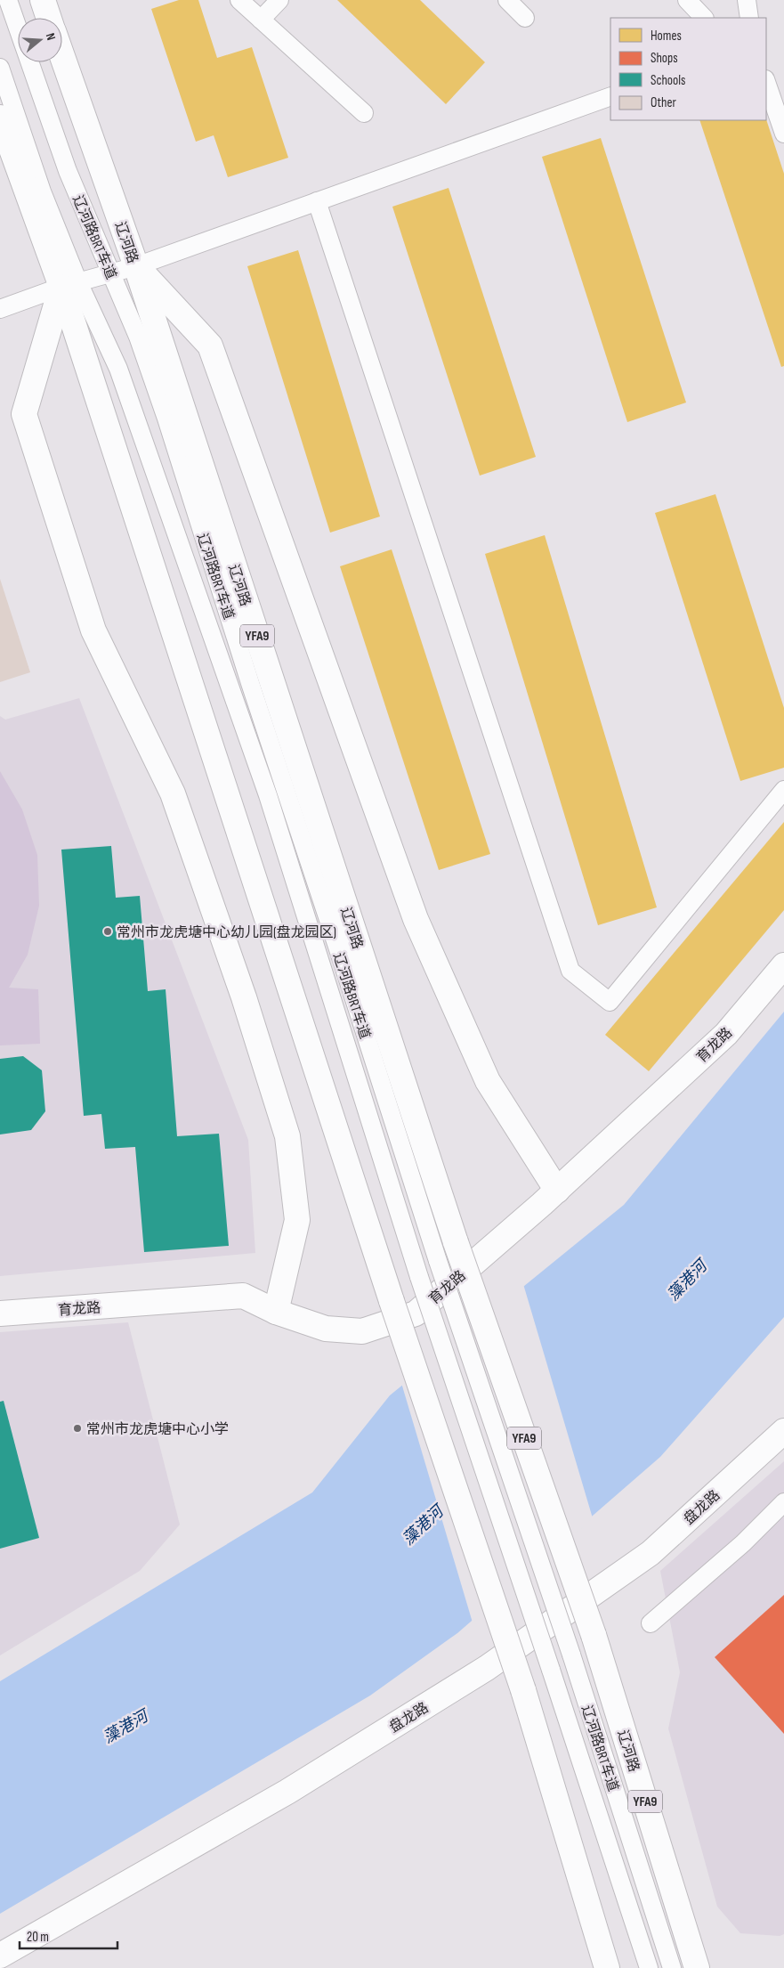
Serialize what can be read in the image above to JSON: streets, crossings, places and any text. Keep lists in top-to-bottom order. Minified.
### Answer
{"streets":{"main road":["辽河路","YFA9","育龙路","盘龙路"],"lane":["辽河路BRT车道"]},"water":["藻港河"],"places":["常州市龙虎塘中心幼儿园(盘龙园区)","常州市龙虎塘中心小学"],"legend":["Homes","Shops","Schools","Other"],"scale_bar":"20 m","north":"right"}
